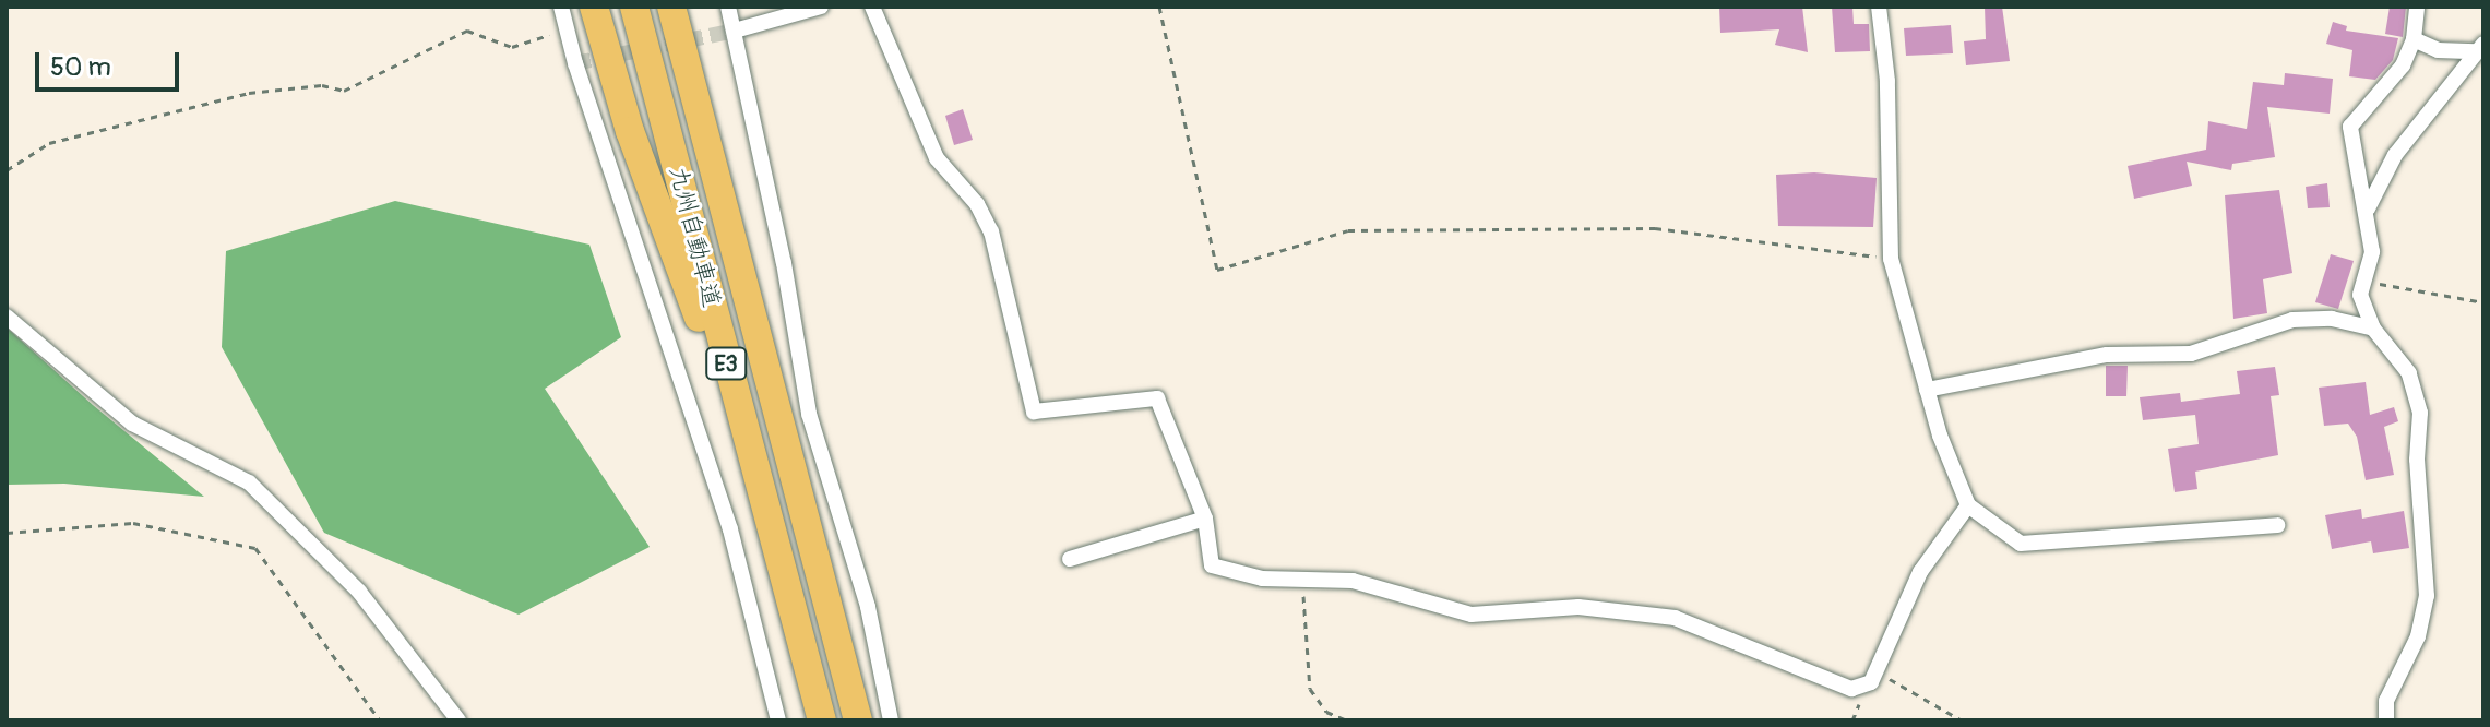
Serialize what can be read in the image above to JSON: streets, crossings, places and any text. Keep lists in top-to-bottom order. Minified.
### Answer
{"streets":{"highway":["九州自動車道","E3"]},"scale_bar":"50 m"}
